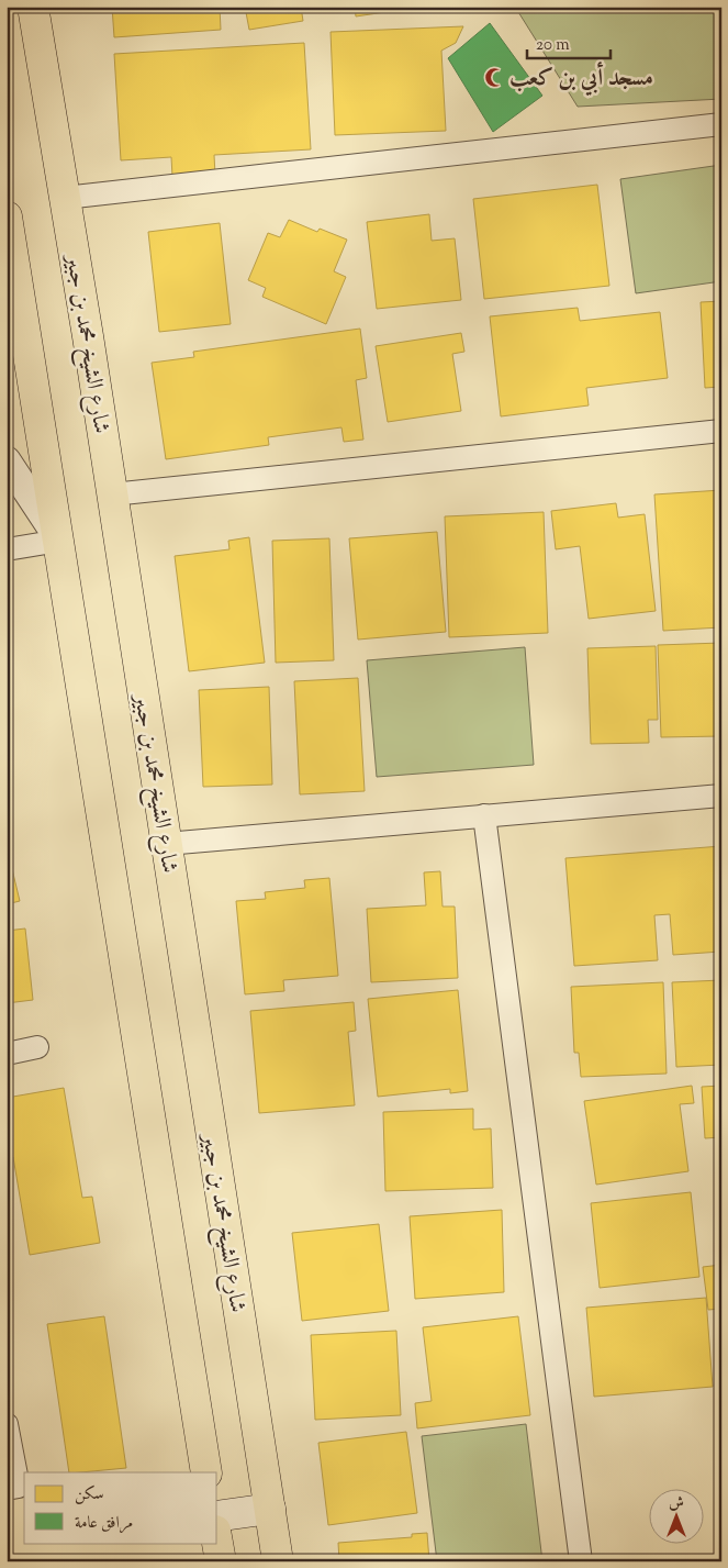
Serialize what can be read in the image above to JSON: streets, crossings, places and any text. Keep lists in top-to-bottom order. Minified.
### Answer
{"streets":{"main road":["شارع الشيخ محمد بن جبير"]},"places":{"mosque":["مسجد أبي بن كعب"]},"legend":["سكن","مرافق عامة"],"scale_bar":"20 m","north":"top"}
